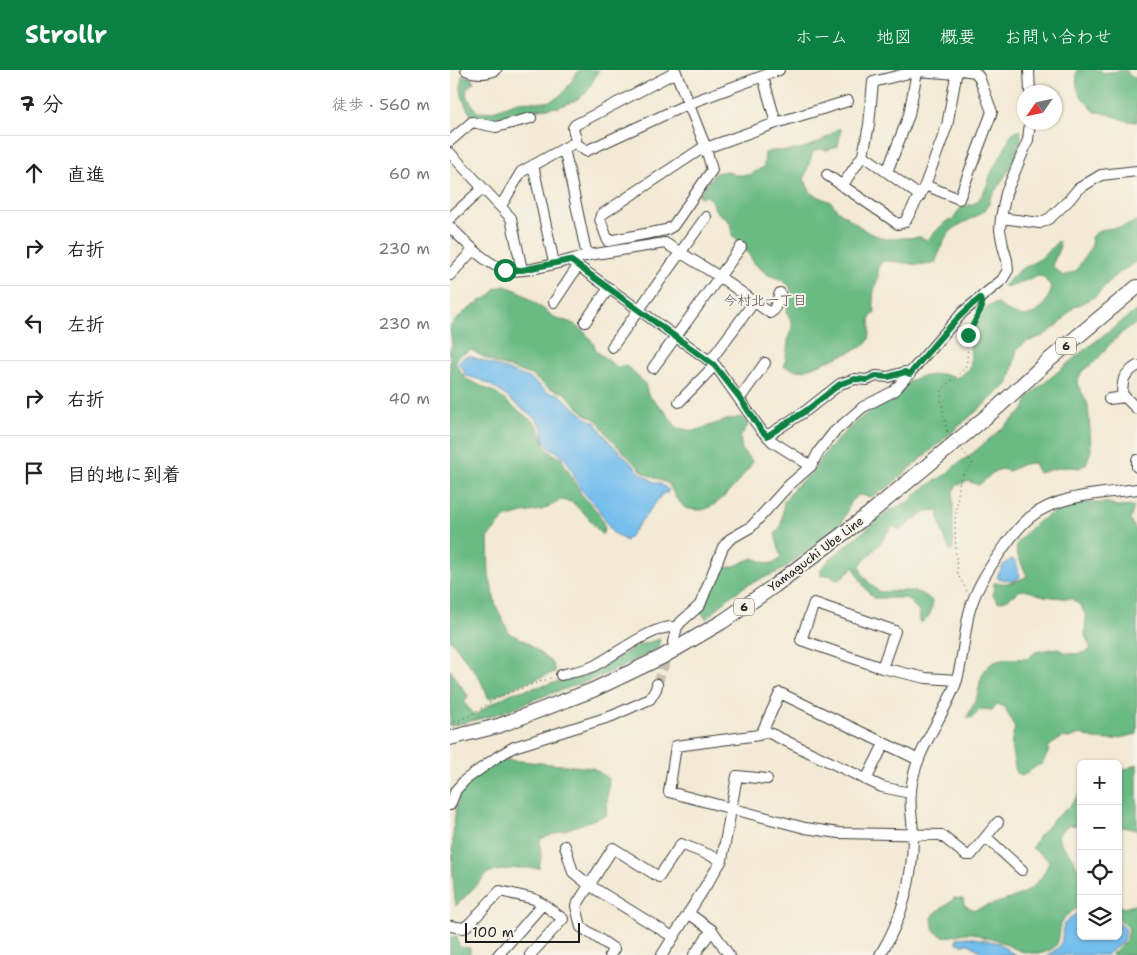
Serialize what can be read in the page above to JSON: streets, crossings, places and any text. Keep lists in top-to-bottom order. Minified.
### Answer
{"streets":{"main road":["6","Yamaguchi Ube Line"]},"districts":["今村北一丁目"],"scale_bar":"100 m","north":"bottom left","page":{"header":"Strollr","nav":["ホーム","地図","概要","お問い合わせ"],"heading":["7 分","徒歩 · 560 m"],"list":[["直進","60 m"],["右折","230 m"],["左折","230 m"],["右折","40 m"],"目的地に到着"],"map_buttons":["+","−"],"scale":"100 m"}}
